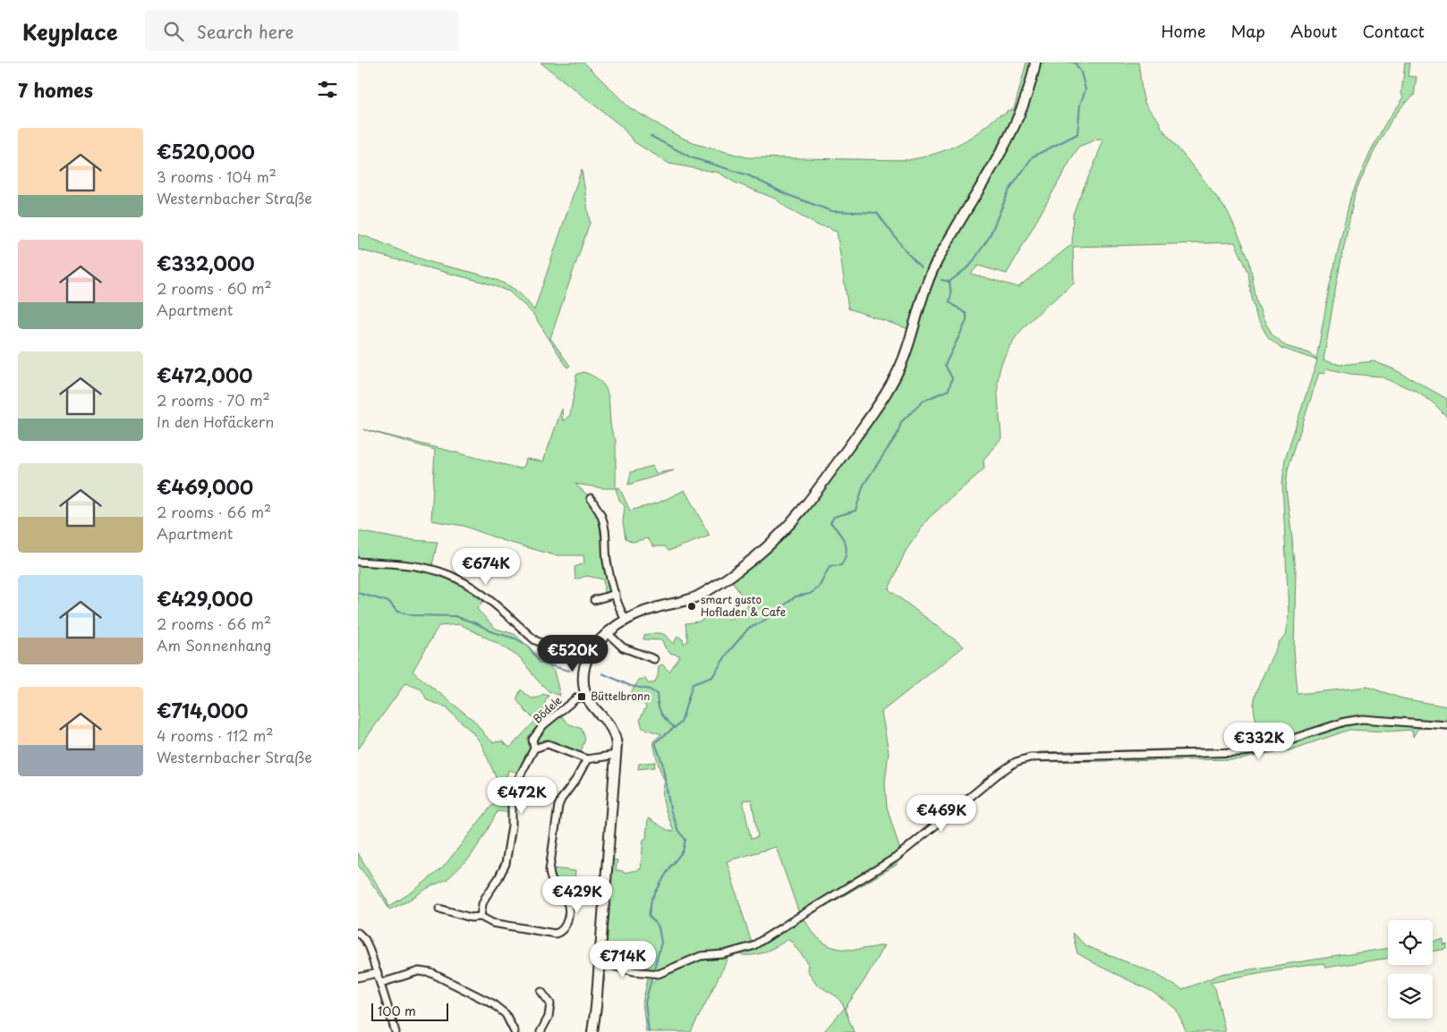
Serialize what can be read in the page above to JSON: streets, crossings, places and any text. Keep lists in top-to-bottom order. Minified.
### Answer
{"streets":{"street":["Bödele"]},"places":{"other":["smart gusto Hofladen & Cafe"],"transit":["Büttelbronn"]},"scale_bar":"100 m","page":{"header":"Keyplace","search":"Search here","nav":["Home","Map","About","Contact"],"heading":"7 homes","list":[{"name":"€520,000","note":"3 rooms · 104 m² · Westernbacher Straße"},{"name":"€332,000","note":"2 rooms · 60 m² · Apartment"},{"name":"€472,000","note":"2 rooms · 70 m² · In den Hofäckern"},{"name":"€469,000","note":"2 rooms · 66 m² · Apartment"},{"name":"€429,000","note":"2 rooms · 66 m² · Am Sonnenhang"},{"name":"€714,000","note":"4 rooms · 112 m² · Westernbacher Straße"}],"price":["€674K","€520K","€332K","€472K","€469K","€429K","€714K"],"scale":"100 m"}}
